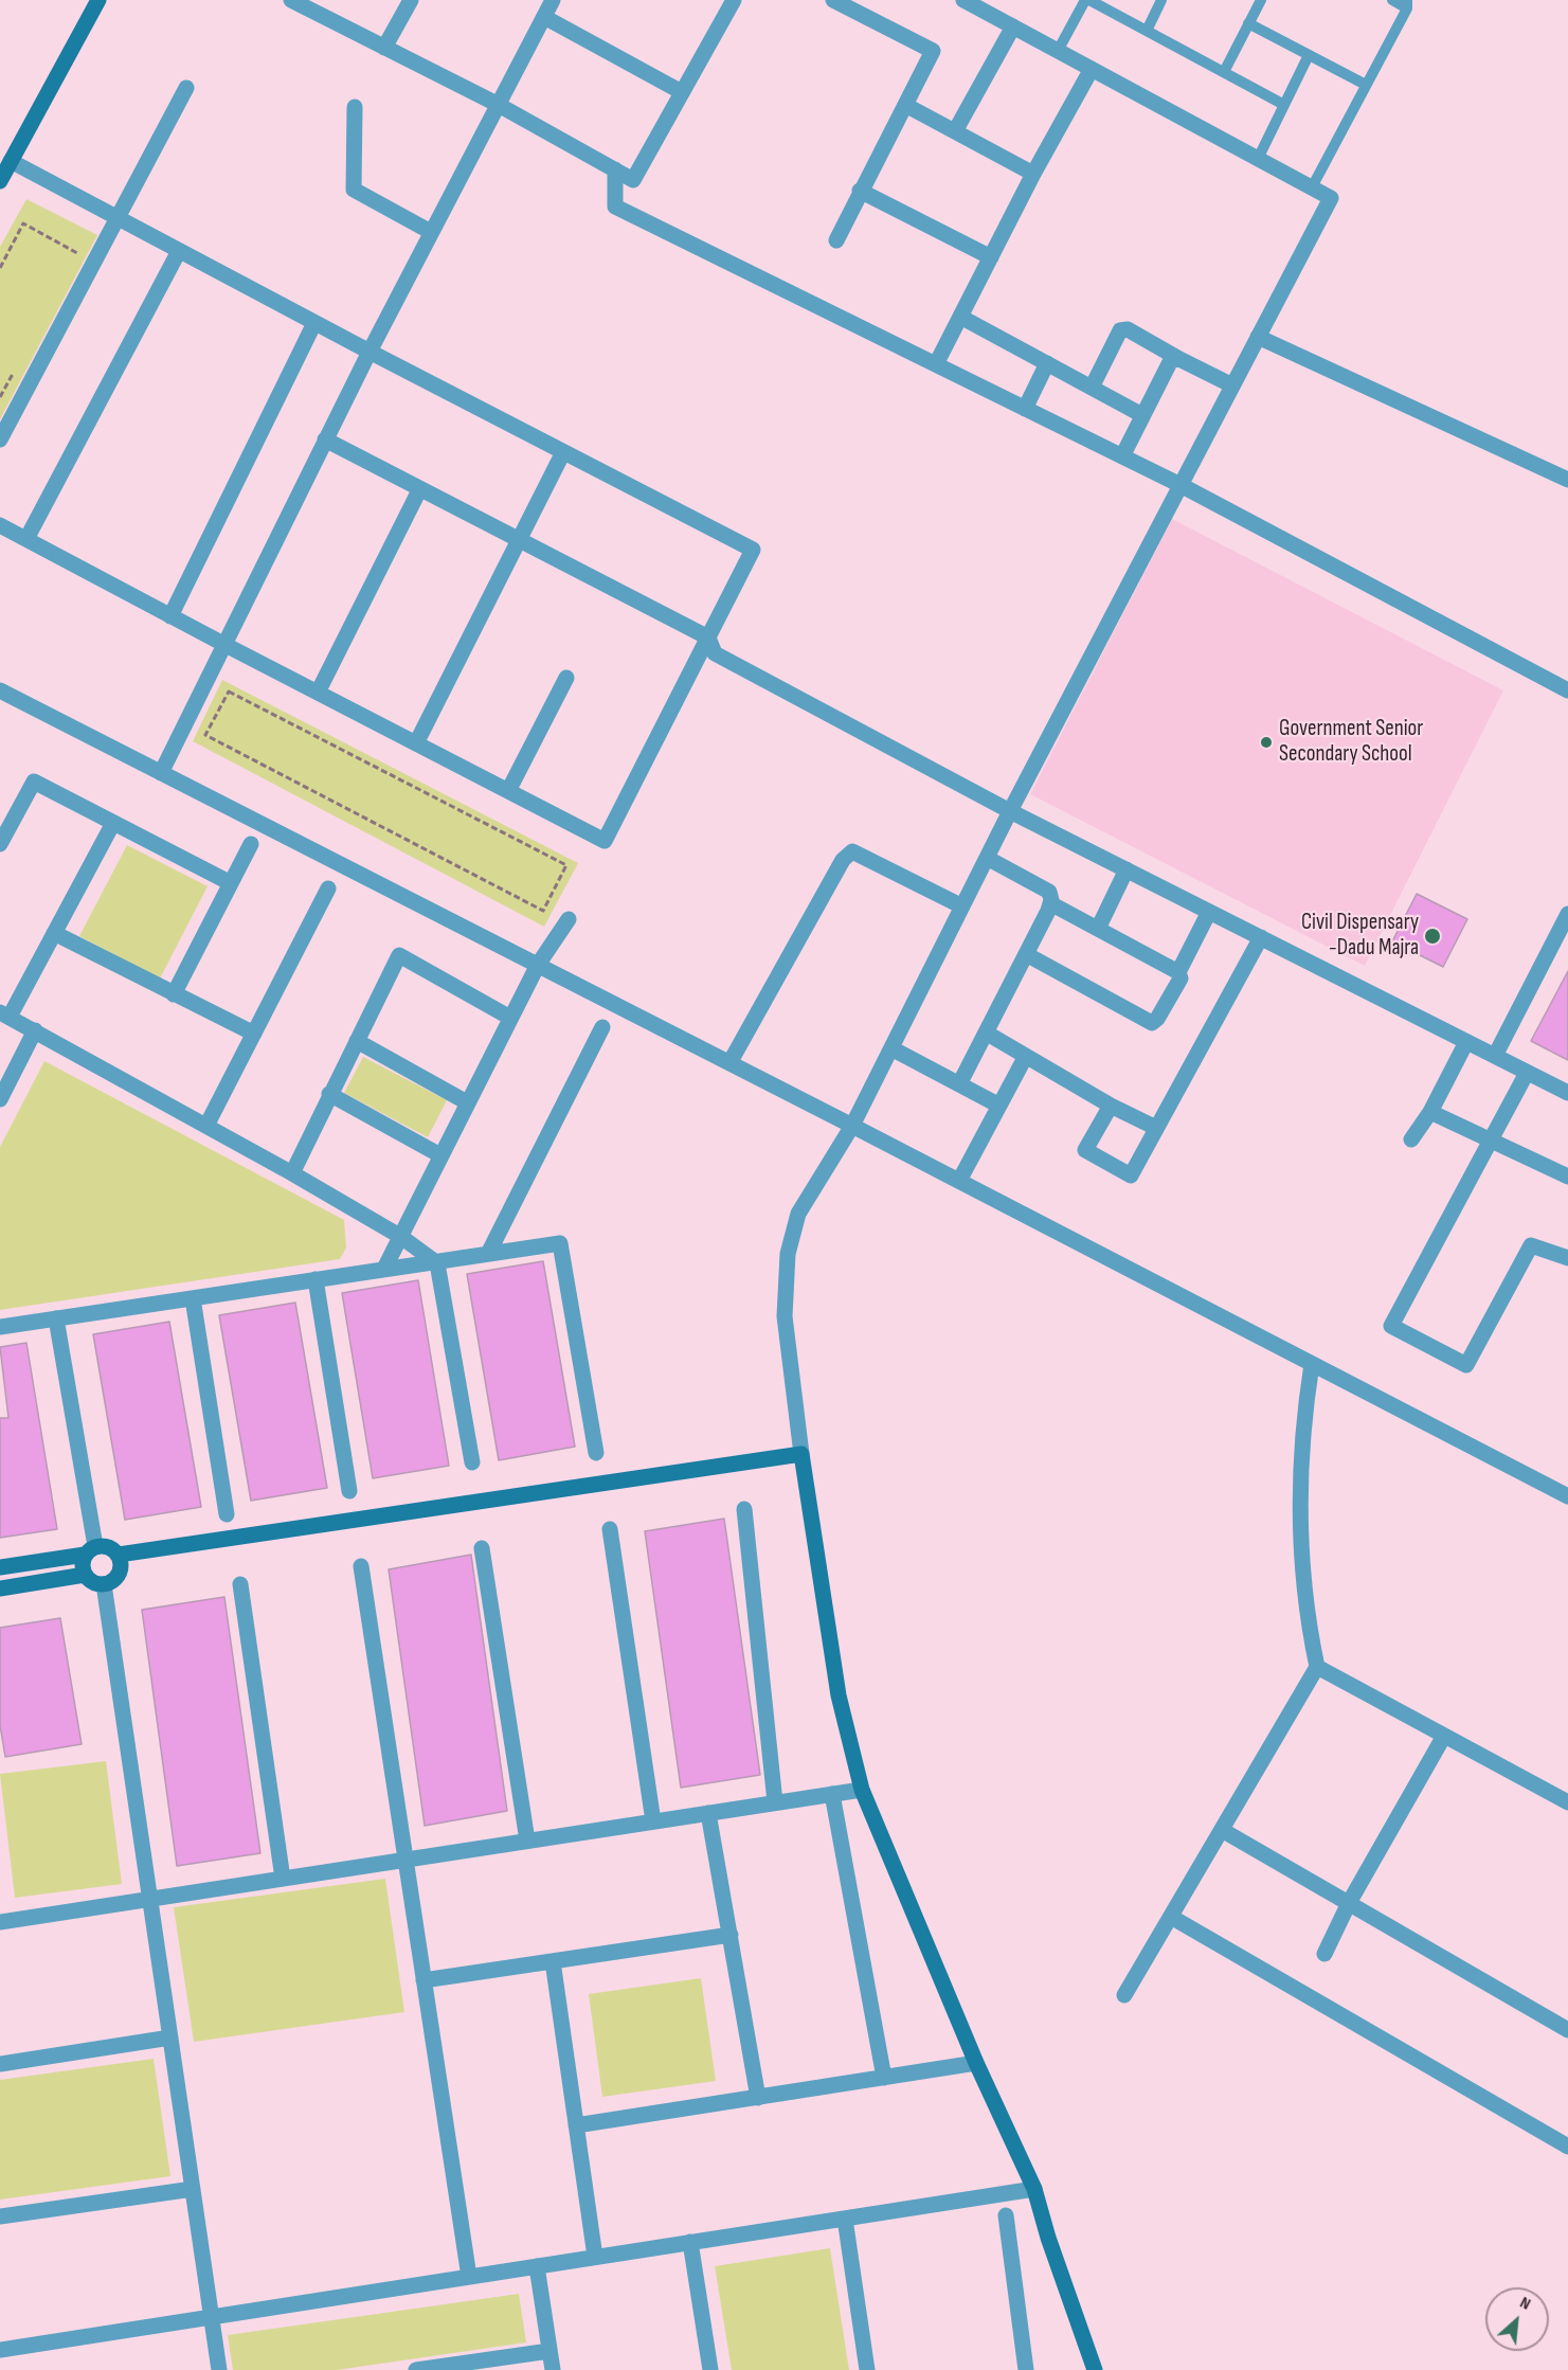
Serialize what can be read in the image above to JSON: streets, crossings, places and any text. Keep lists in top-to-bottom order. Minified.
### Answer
{"places":["Government Senior Secondary School","Civil Dispensary -Dadu Majra"],"north":"top right"}
